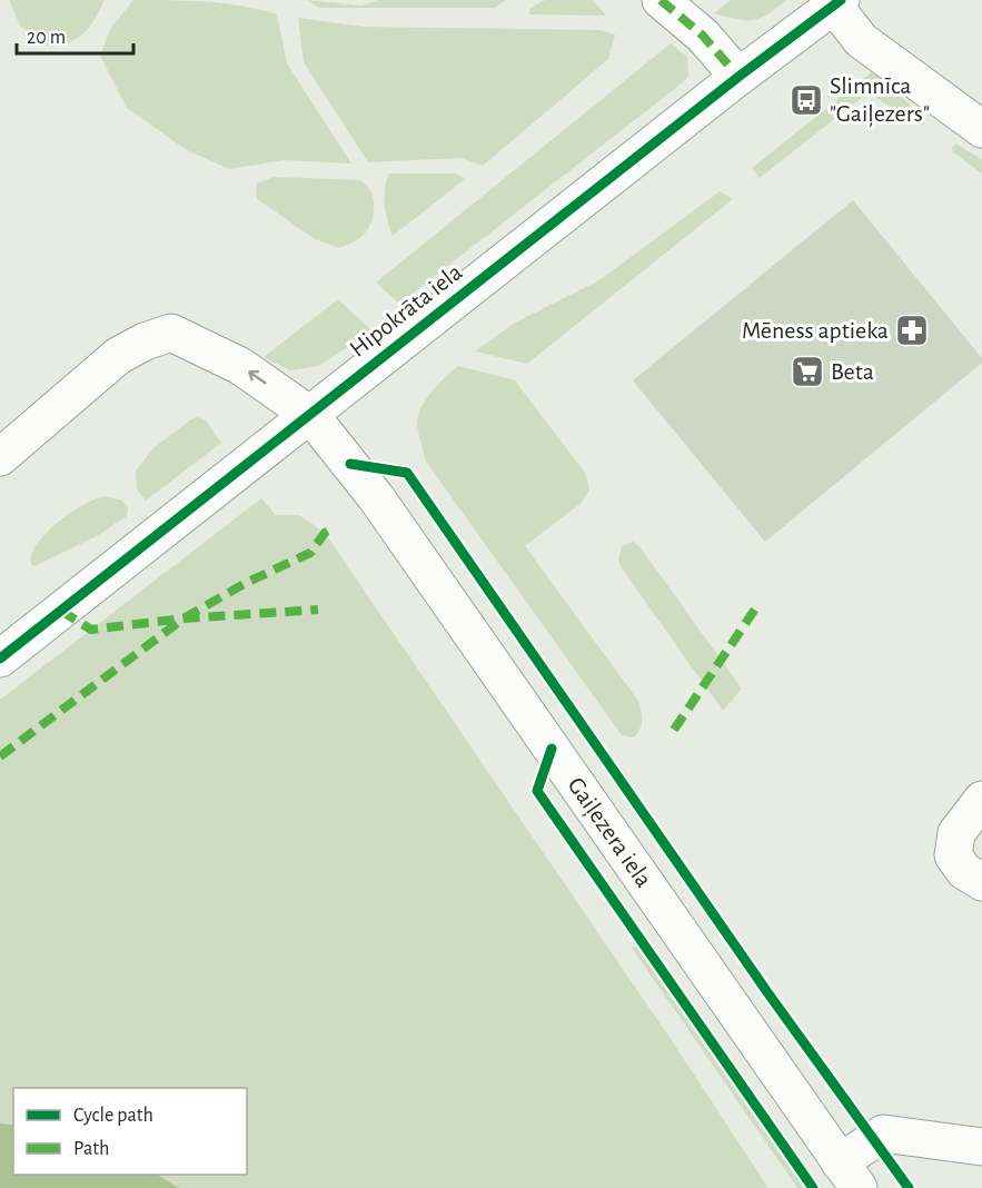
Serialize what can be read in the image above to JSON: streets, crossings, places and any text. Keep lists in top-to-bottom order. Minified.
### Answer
{"streets":{"street":["Hipokrāta iela","Gaiļezera iela"]},"crossings":[["Hipokrāta iela","Gaiļezera iela"]],"places":{"bus stop":["Slimnīca \"Gaiļezers\""],"pharmacy":["Mēness aptieka"],"supermarket":["Beta"]},"legend":["Cycle path","Path"],"scale_bar":"20 m"}
